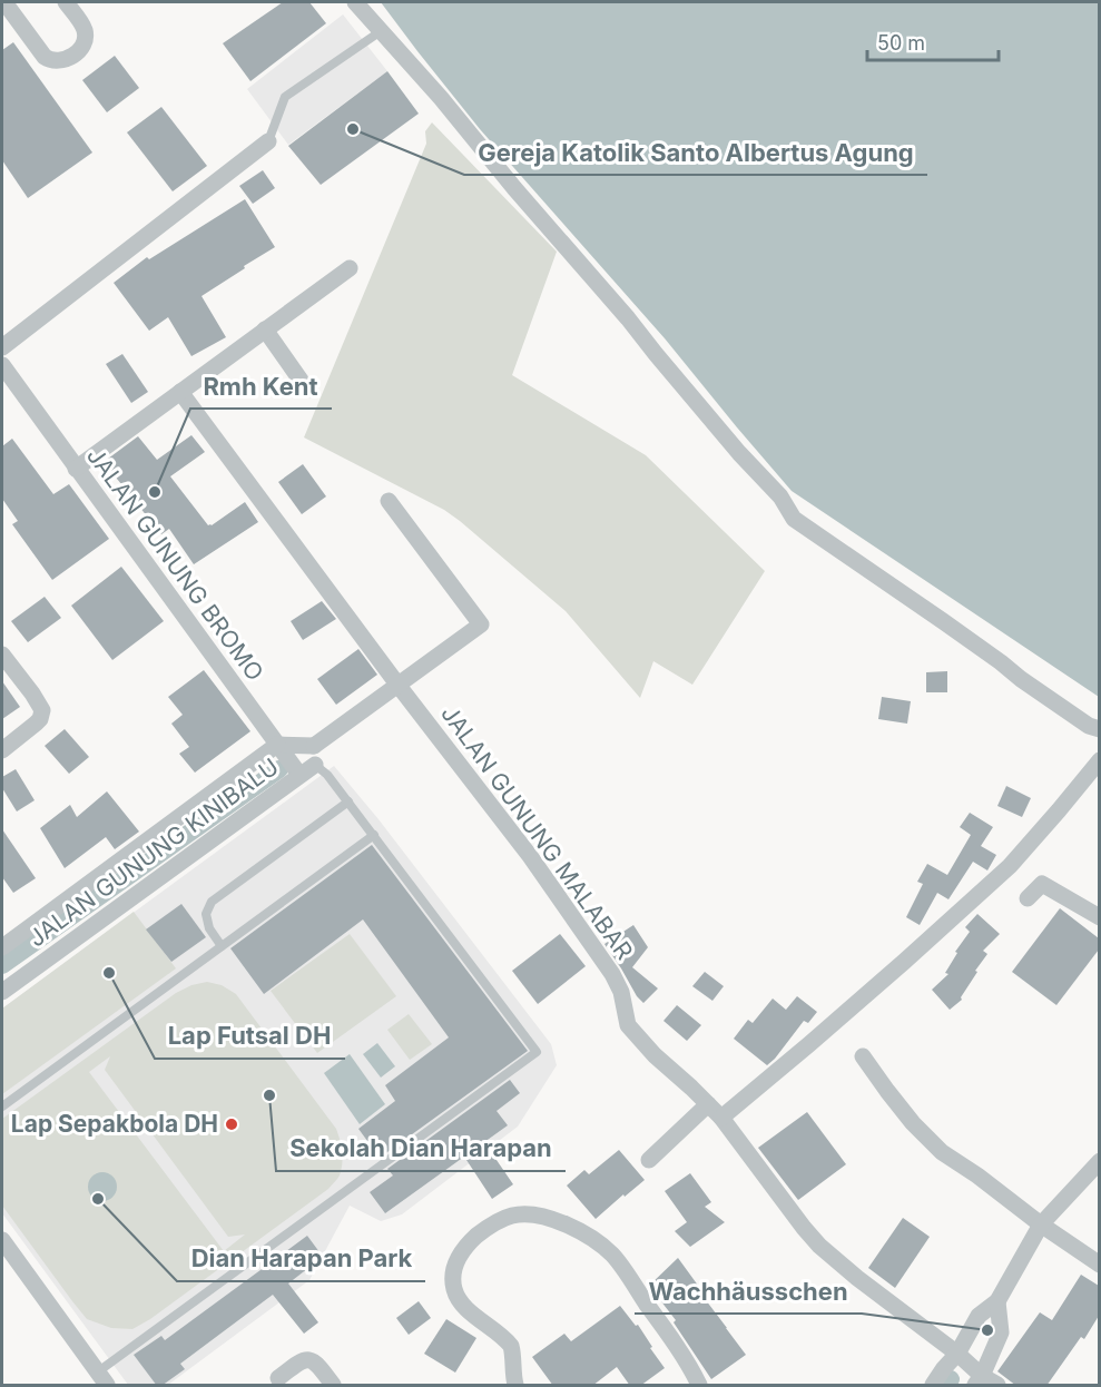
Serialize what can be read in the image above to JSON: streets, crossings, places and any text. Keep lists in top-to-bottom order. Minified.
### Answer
{"streets":{"street":["JALAN GUNUNG BROMO","JALAN GUNUNG MALABAR","JALAN GUNUNG KINIBALU"]},"crossings":[["JALAN GUNUNG BROMO","JALAN GUNUNG KINIBALU"]],"places":["Gereja Katolik Santo Albertus Agung","Rmh Kent","Lap Futsal DH","Sekolah Dian Harapan","Lap Sepakbola DH","Dian Harapan Park","Wachhäusschen"],"scale_bar":"50 m"}
